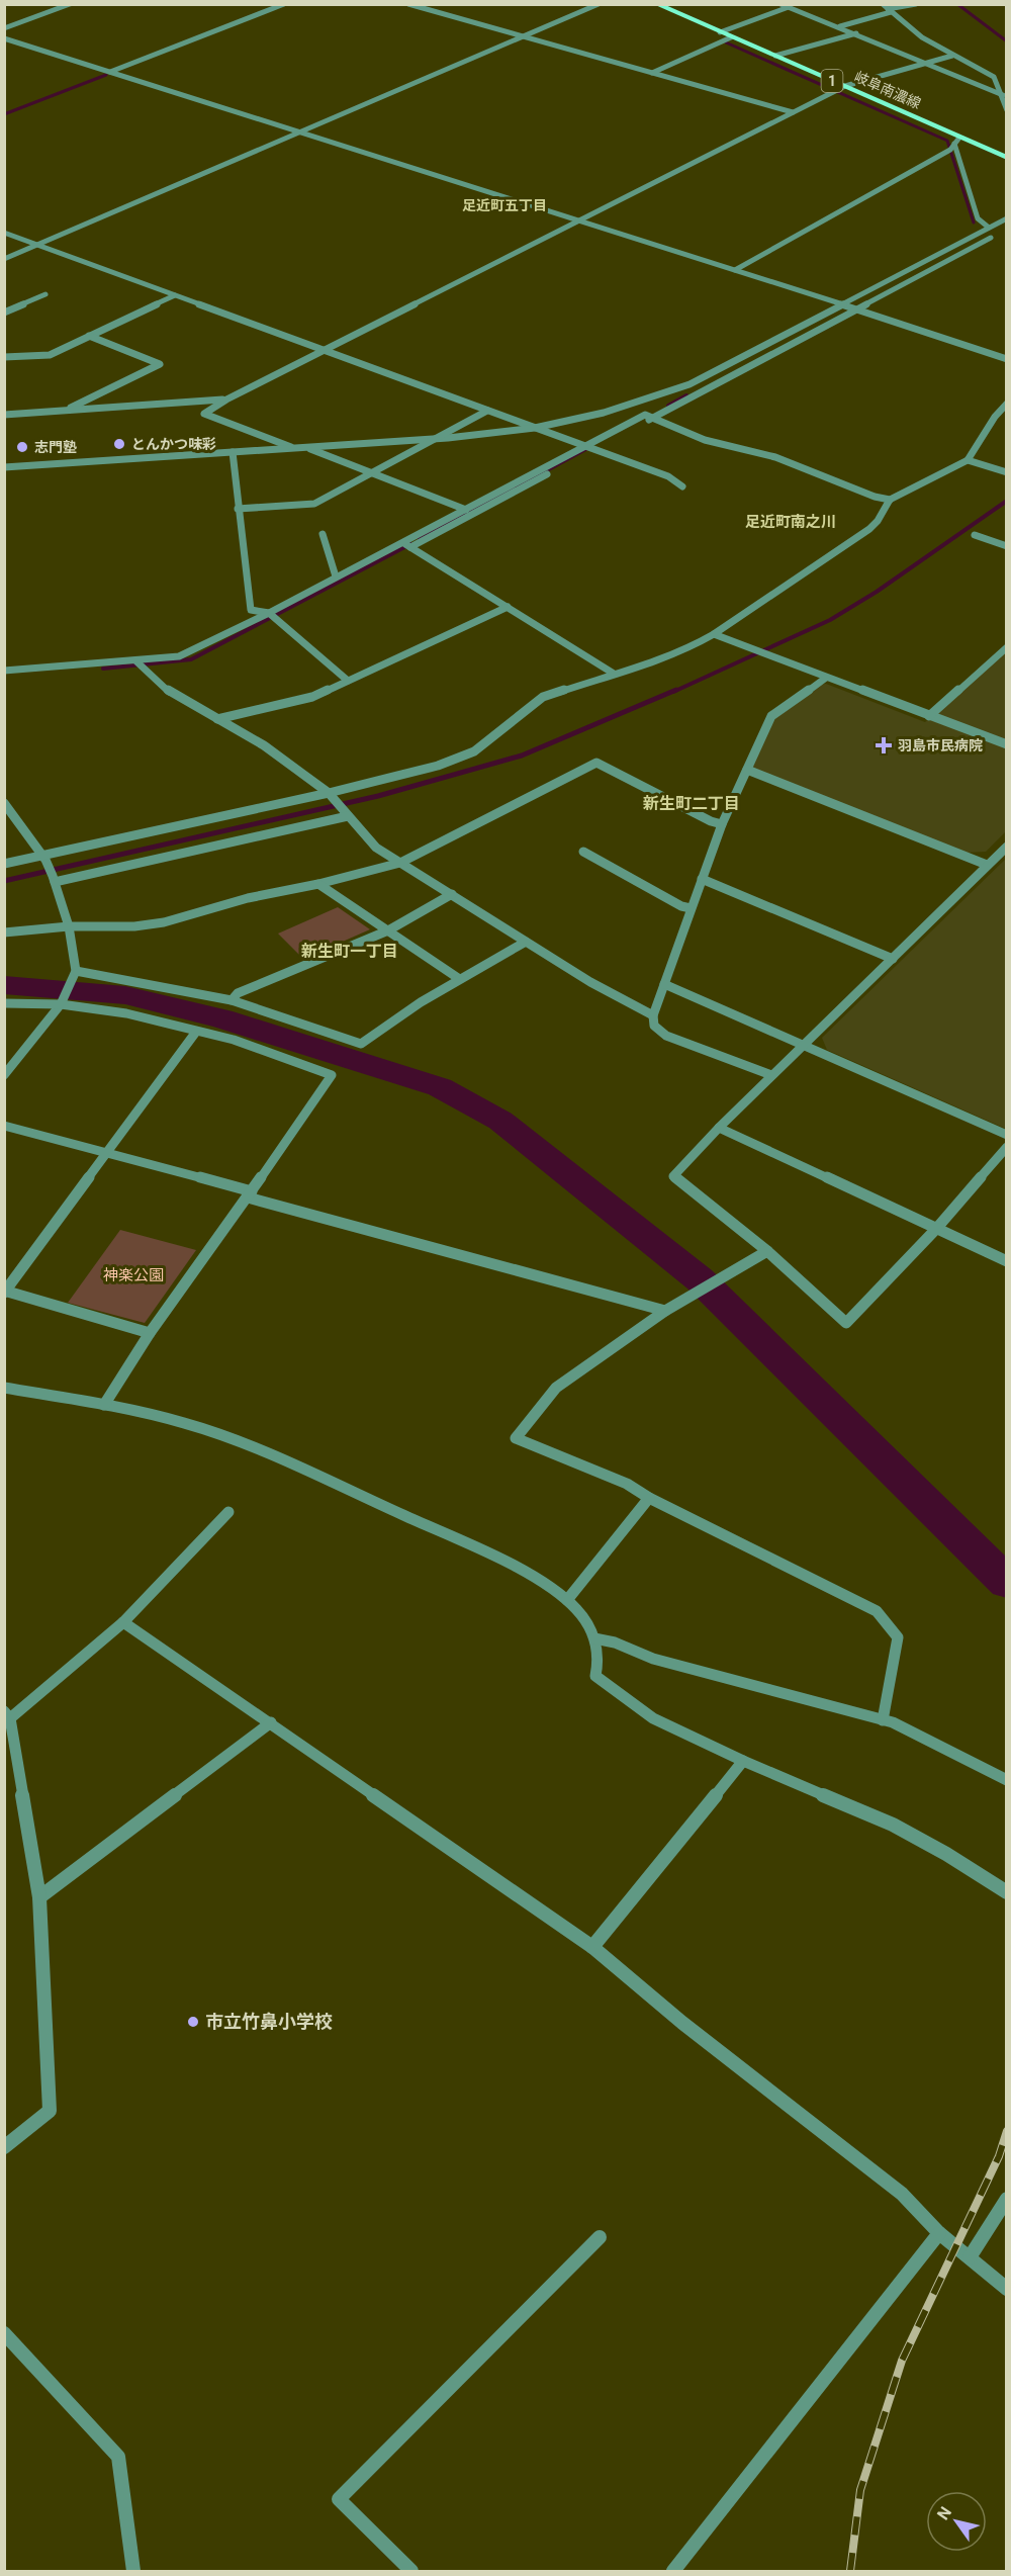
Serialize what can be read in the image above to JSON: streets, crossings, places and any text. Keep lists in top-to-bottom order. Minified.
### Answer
{"streets":{"main road":["1","岐阜南濃線"]},"districts":["足近町五丁目","足近町南之川","新生町二丁目","新生町一丁目"],"parks":["神楽公園"],"places":{"other":["とんかつ味彩","志門塾","市立竹鼻小学校"],"health":["羽島市民病院"]},"north":"top left"}
